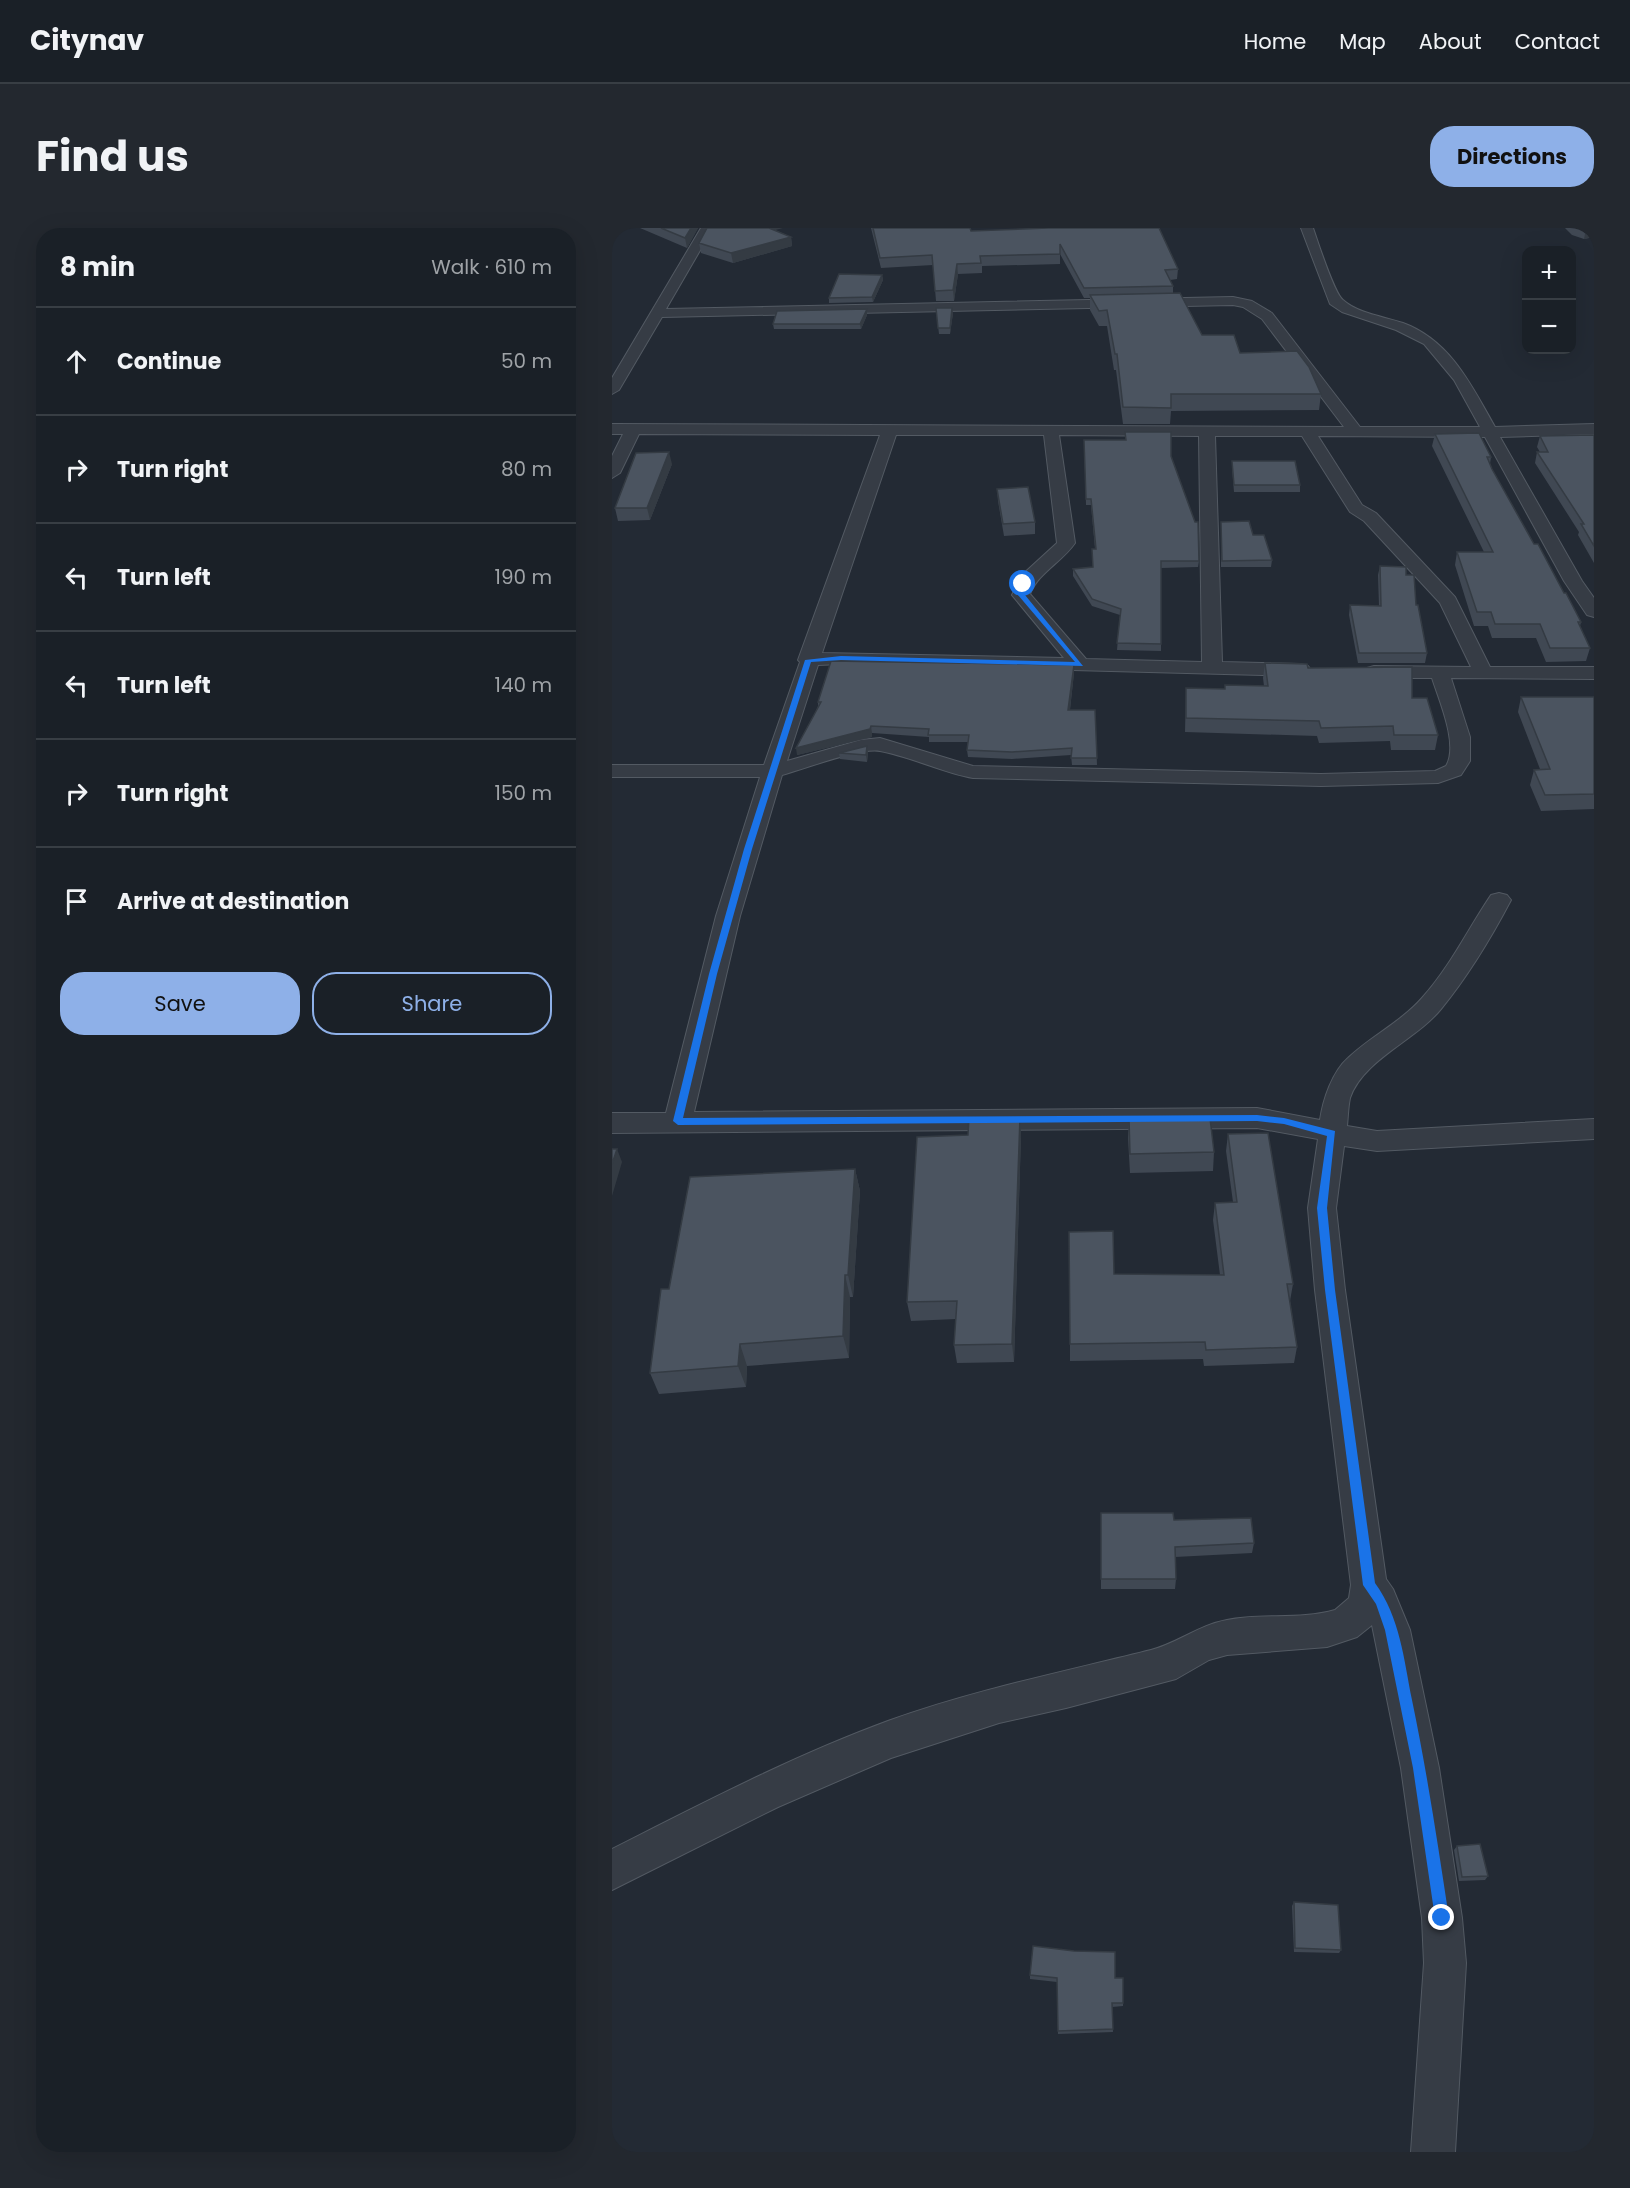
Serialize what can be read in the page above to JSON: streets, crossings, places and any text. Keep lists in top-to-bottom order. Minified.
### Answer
{"page":{"header":"Citynav","nav":["Home","Map","About","Contact"],"title":"Find us","buttons":["Directions",["Save","Share"]],"heading":["8 min","Walk · 610 m"],"map_buttons":["+","−"],"list":[["Continue","50 m"],["Turn right","80 m"],["Turn left","190 m"],["Turn left","140 m"],["Turn right","150 m"],"Arrive at destination"]}}
